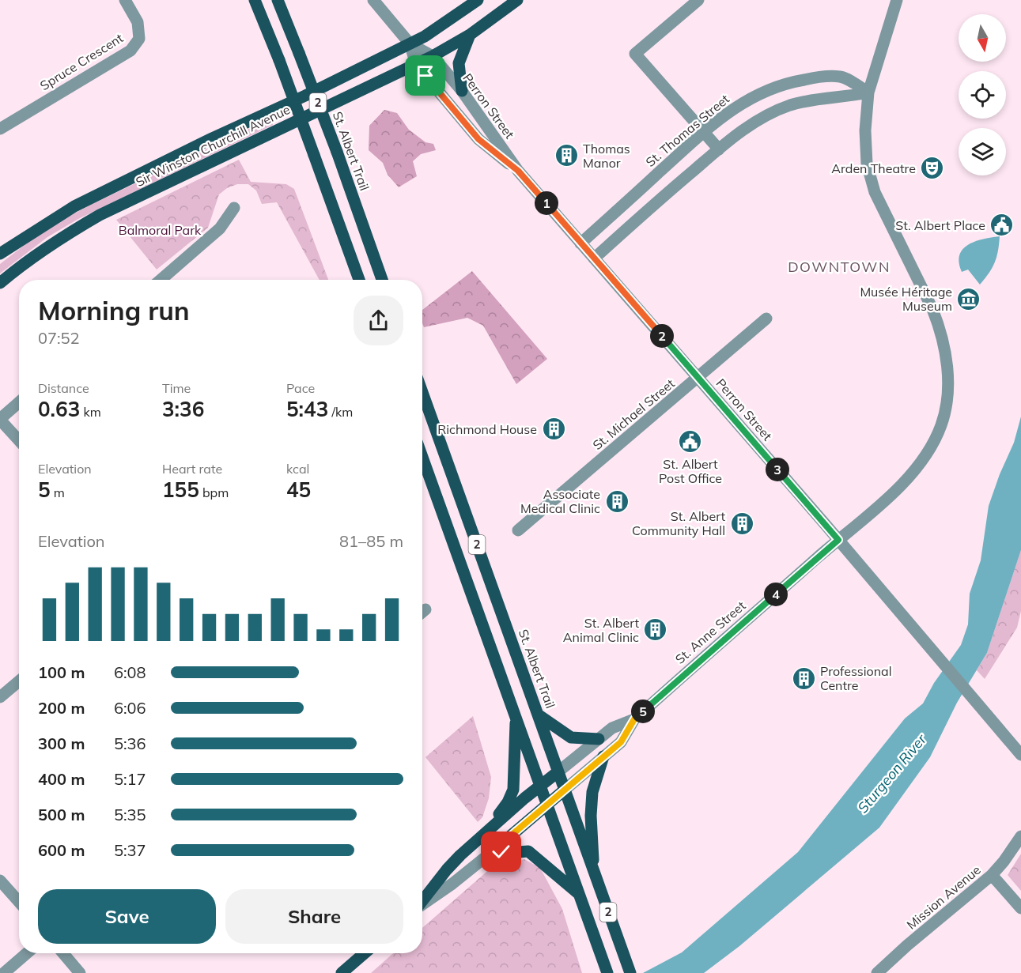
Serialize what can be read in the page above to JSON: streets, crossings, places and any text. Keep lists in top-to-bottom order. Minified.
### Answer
{"streets":{"main road":["2","Sir Winston Churchill Avenue","St. Albert Trail"],"street":["Spruce Crescent","Perron Street","St. Thomas Street","St. Michael Street","St. Anne Street","Mission Avenue"]},"crossings":[["Perron Street","St. Thomas Street"],["Perron Street","Sir Winston Churchill Avenue"],["Perron Street","St. Michael Street"],["Perron Street","St. Anne Street"],["St. Thomas Street","St. Anne Street"],["St. Albert Trail","St. Anne Street"]],"districts":["DOWNTOWN"],"water":["Sturgeon River"],"parks":["Balmoral Park"],"places":{"building":["Thomas Manor","Richmond House","Associate Medical Clinic","St. Albert Community Hall","St. Albert Animal Clinic","Professional Centre"],"theatre":["Arden Theatre"],"public building":["St. Albert Place","St. Albert Post Office"],"museum":["Musée Héritage Museum"]},"north":"bottom","page":{"pins":["1","2","3","4","5"],"heading":["Morning run","07:52"],"stats":[["Distance","0.63 km"],["Time","3:36"],["Pace","5:43 /km"],["Elevation","5 m"],["Heart rate","155 bpm"],["kcal","45"]],"chart":["Elevation","81–85 m"],"list":[{"name":"100 m","note":"6:08"},{"name":"200 m","note":"6:06"},{"name":"300 m","note":"5:36"},{"name":"400 m","note":"5:17"},{"name":"500 m","note":"5:35"},{"name":"600 m","note":"5:37"}],"buttons":["Save","Share"]}}
